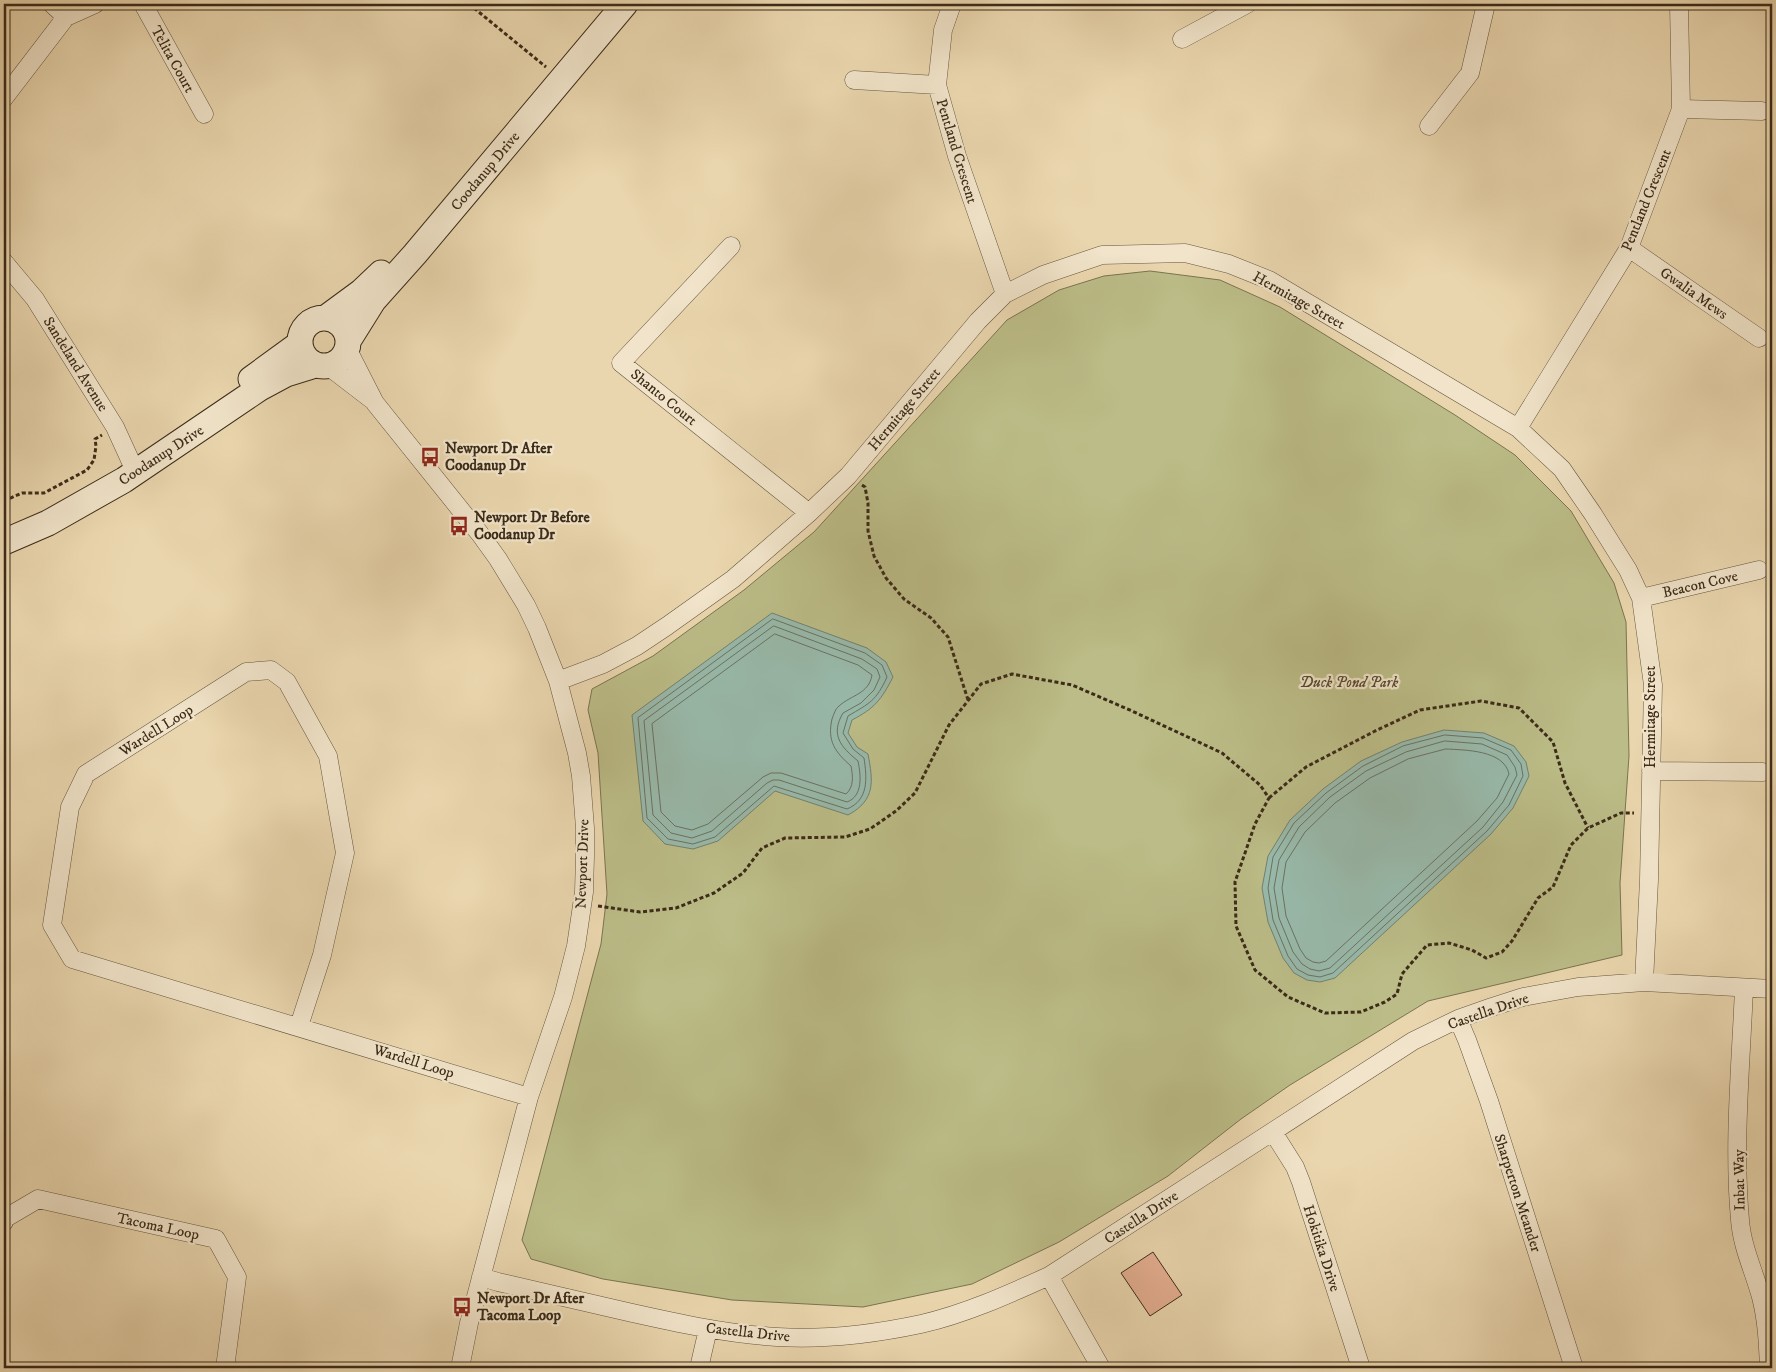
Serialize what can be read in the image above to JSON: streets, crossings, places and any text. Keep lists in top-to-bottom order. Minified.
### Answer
{"streets":{"main road":["Coodanup Drive"],"street":["Telita Court","Pentland Crescent","Gwalia Mews","Hermitage Street","Sandeland Avenue","Shanto Court","Beacon Cove","Wardell Loop","Newport Drive","Castella Drive","Inbat Way","Sharperton Meander","Tacoma Loop","Hokitika Drive"]},"crossings":[["Pentland Crescent","Gwalia Mews"],["Pentland Crescent","Hermitage Street"],["Coodanup Drive","Sandeland Avenue"],["Coodanup Drive","Newport Drive"],["Hermitage Street","Shanto Court"],["Hermitage Street","Beacon Cove"],["Hermitage Street","Newport Drive"],["Hermitage Street","Castella Drive"],["Wardell Loop","Newport Drive"],["Newport Drive","Castella Drive"],["Castella Drive","Inbat Way"],["Castella Drive","Sharperton Meander"],["Castella Drive","Hokitika Drive"]],"parks":["Duck Pond Park"],"places":{"bus stop":["Newport Dr After Coodanup Dr","Newport Dr Before Coodanup Dr","Newport Dr After Tacoma Loop"]}}
